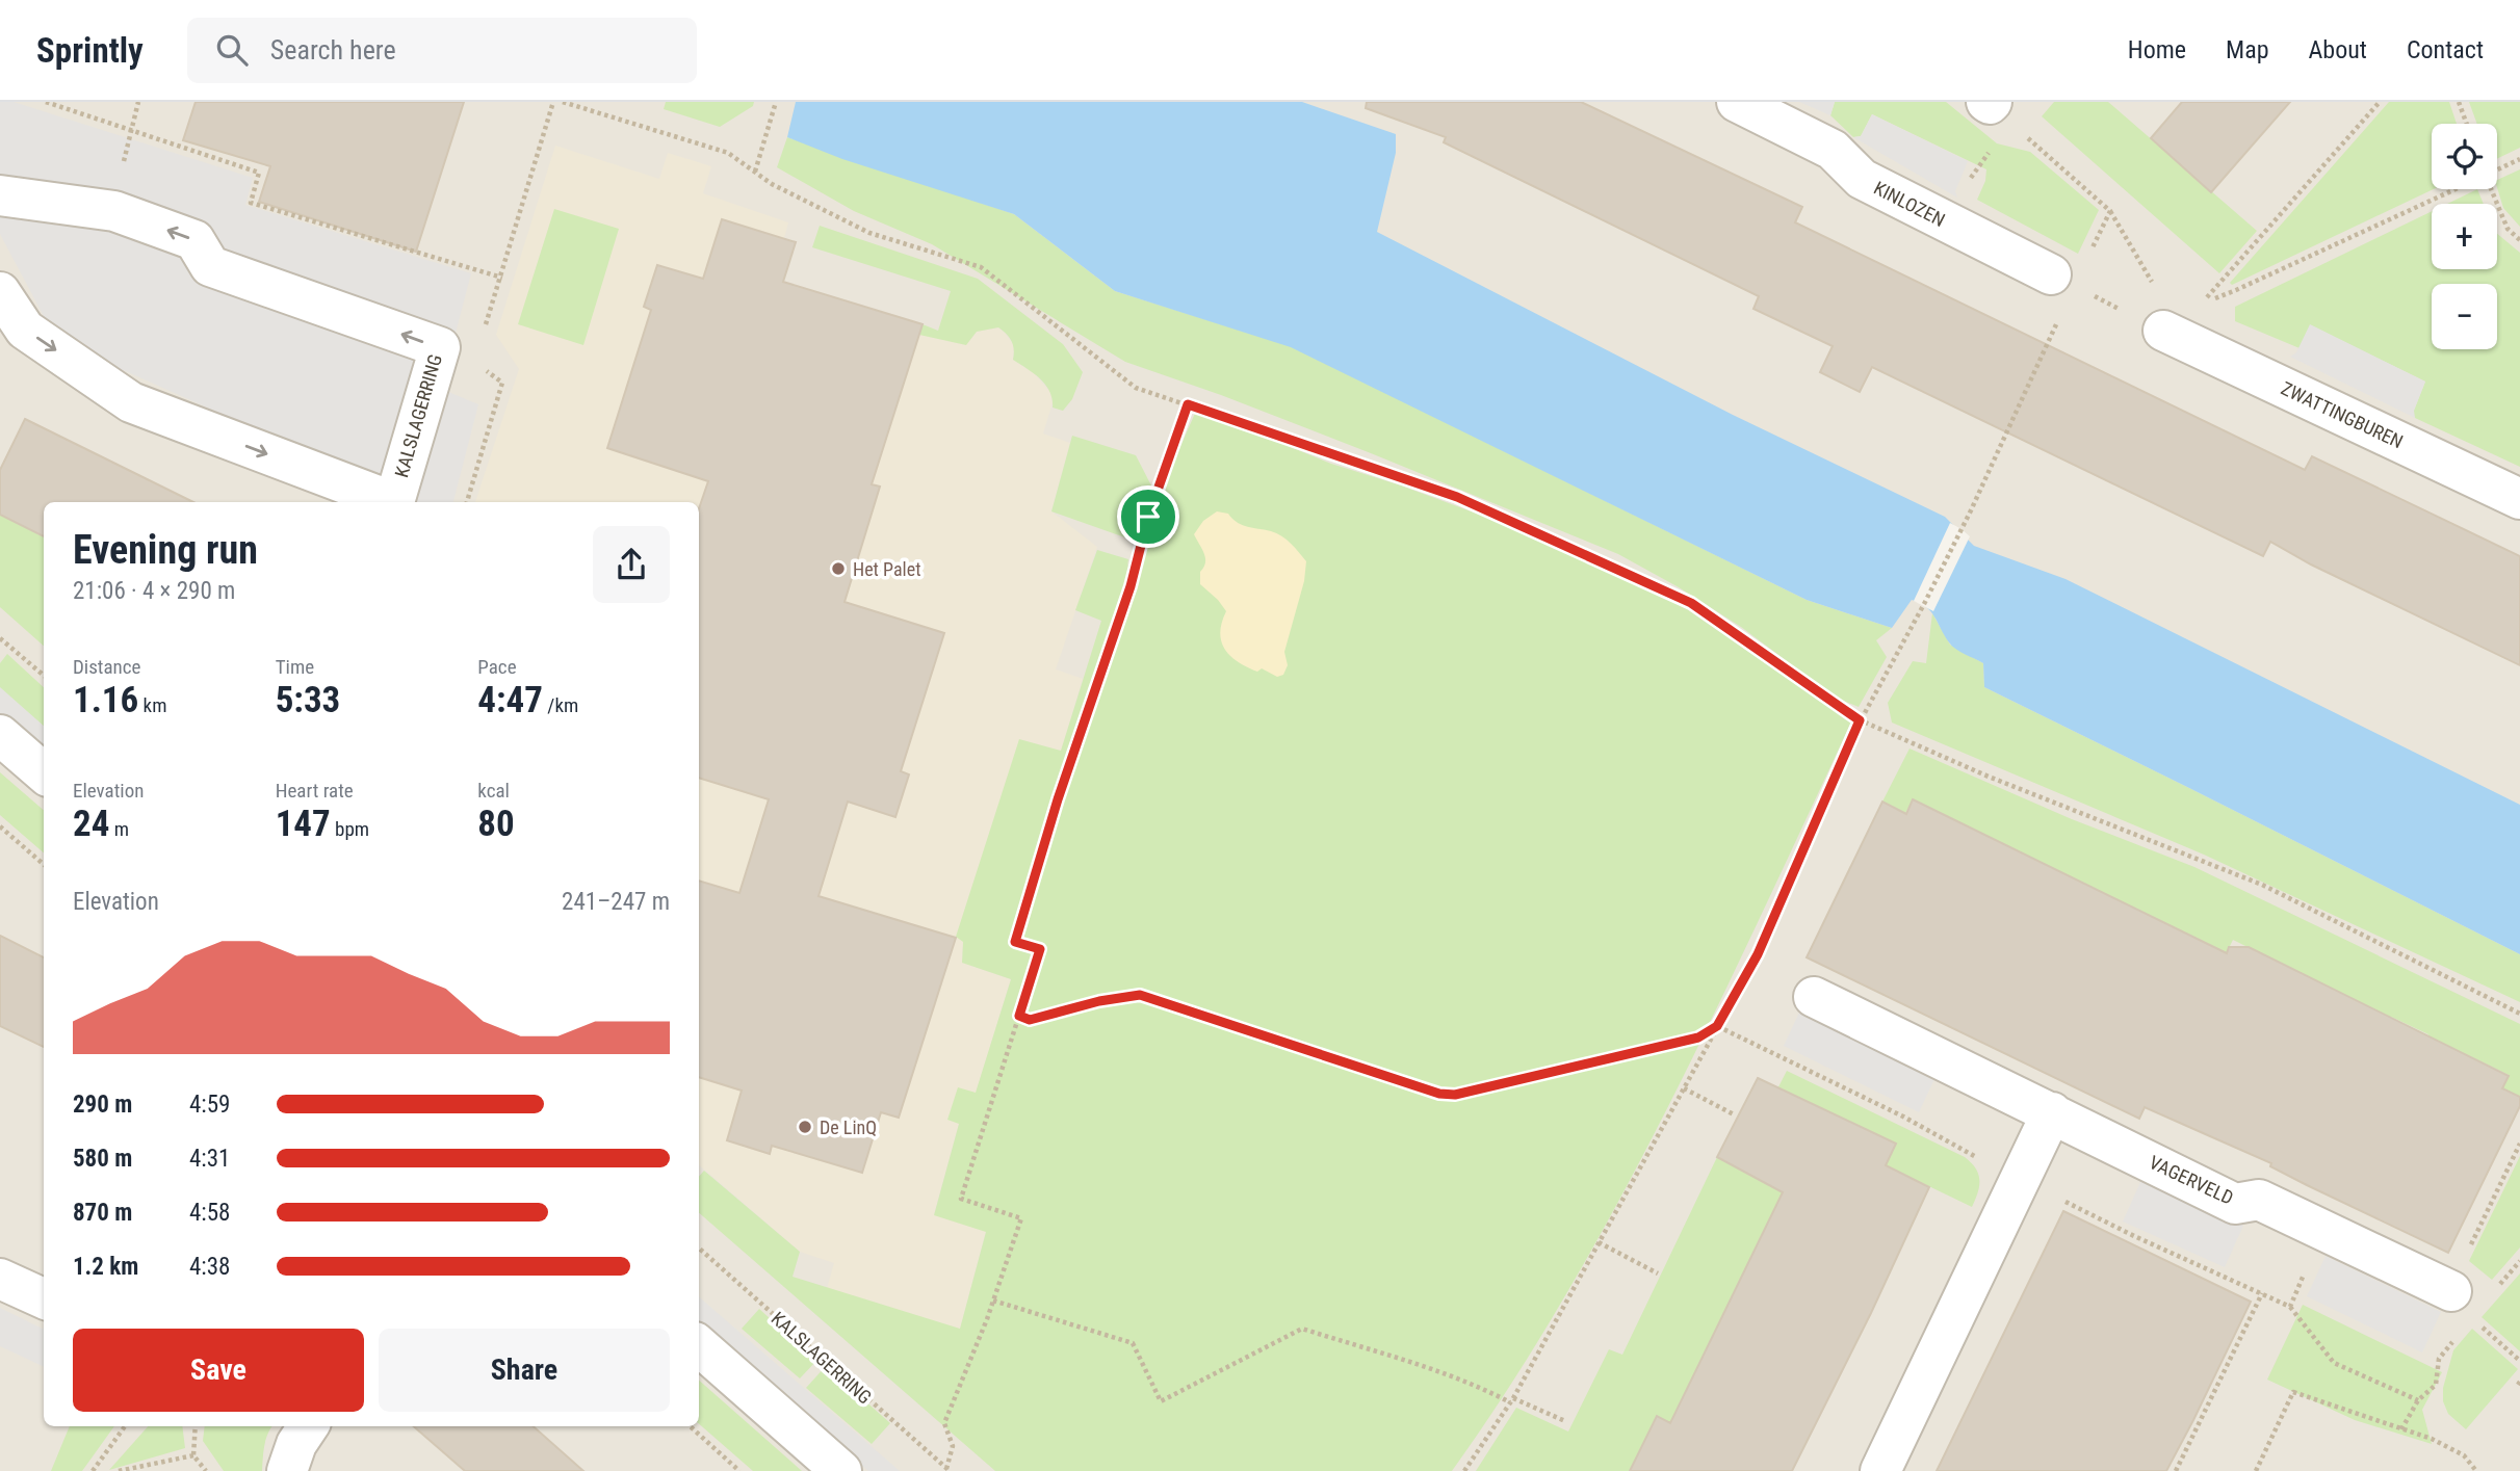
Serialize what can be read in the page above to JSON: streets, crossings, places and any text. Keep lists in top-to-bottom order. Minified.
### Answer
{"streets":{"street":["KINLOZEN","ZWATTINGBUREN","KALSLAGERRING","VAGERVELD"]},"places":["Het Palet","De LinQ"],"page":{"header":"Sprintly","search":"Search here","nav":["Home","Map","About","Contact"],"map_buttons":["+","−"],"heading":["Evening run","21:06 · 4 × 290 m"],"stats":[["Distance","1.16 km"],["Time","5:33"],["Pace","4:47 /km"],["Elevation","24 m"],["Heart rate","147 bpm"],["kcal","80"]],"chart":["Elevation","241–247 m"],"list":[{"name":"290 m","note":"4:59"},{"name":"580 m","note":"4:31"},{"name":"870 m","note":"4:58"},{"name":"1.2 km","note":"4:38"}],"buttons":["Save","Share"]}}
